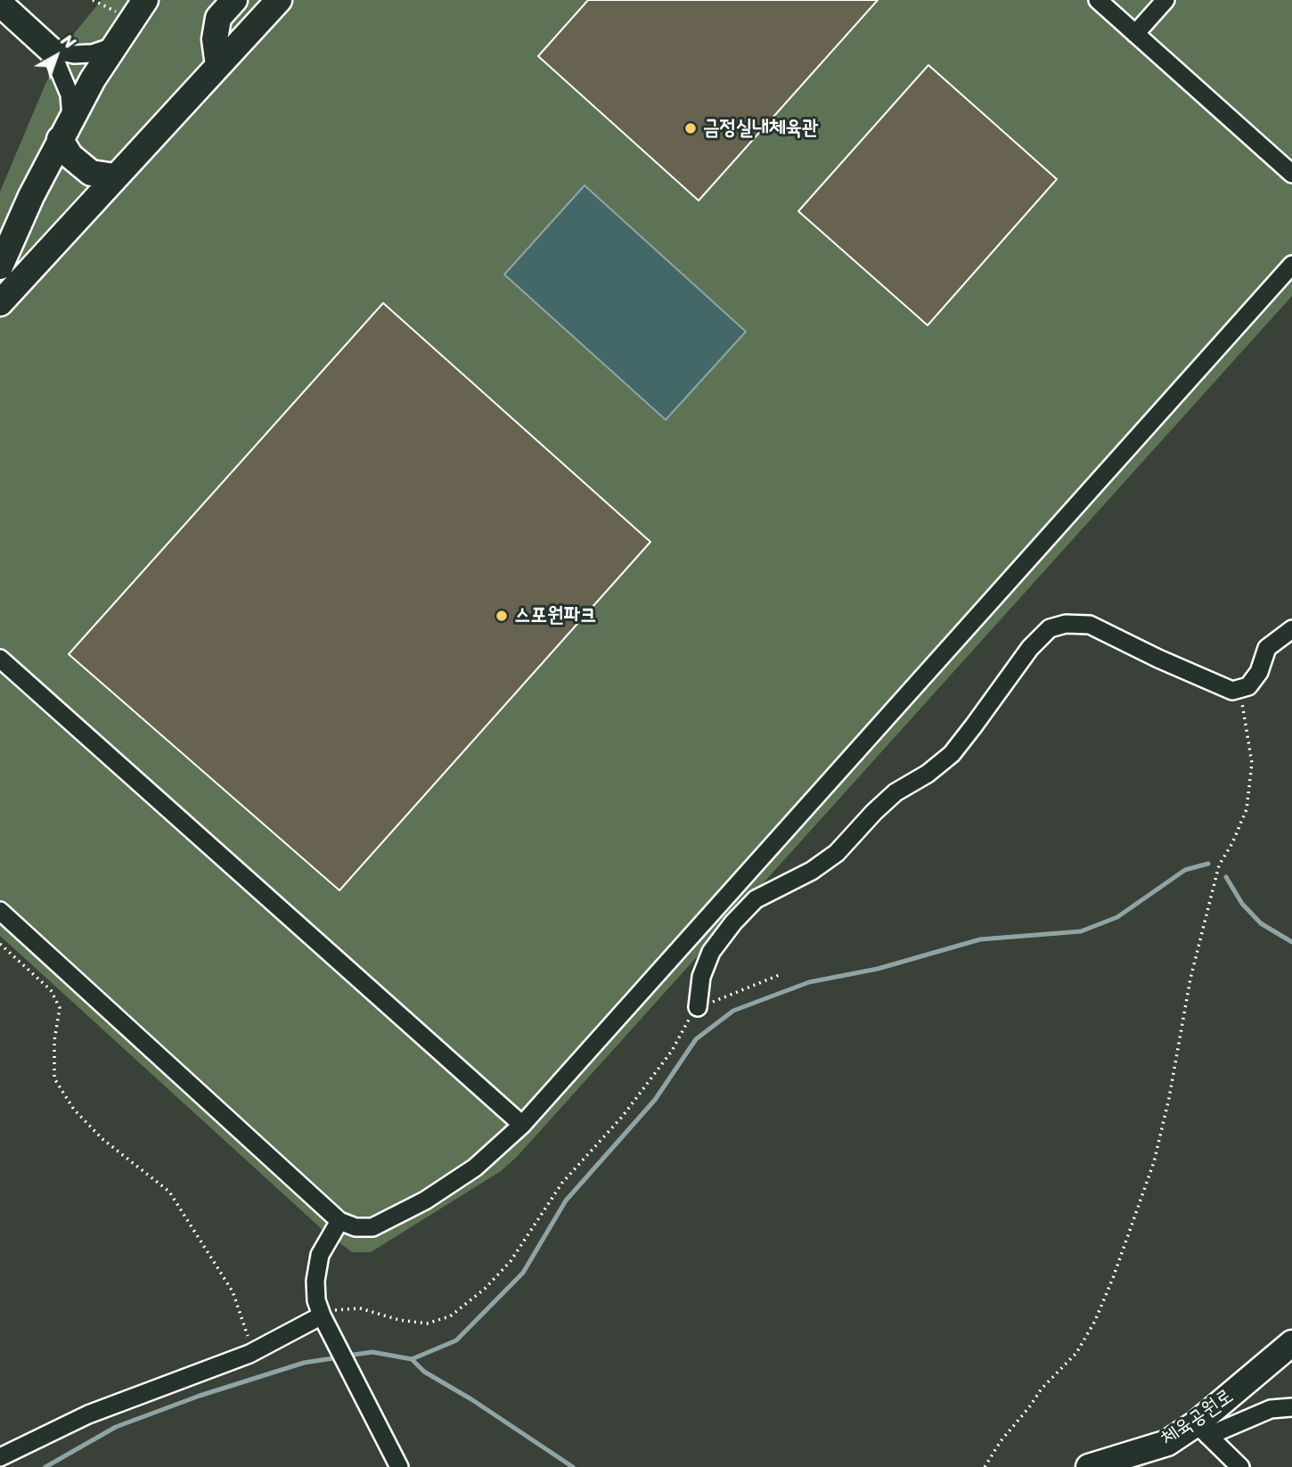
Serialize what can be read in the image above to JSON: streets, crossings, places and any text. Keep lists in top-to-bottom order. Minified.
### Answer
{"streets":{"street":["체육공원로"]},"places":["금정실내체육관","스포원파크"],"north":"top right"}
